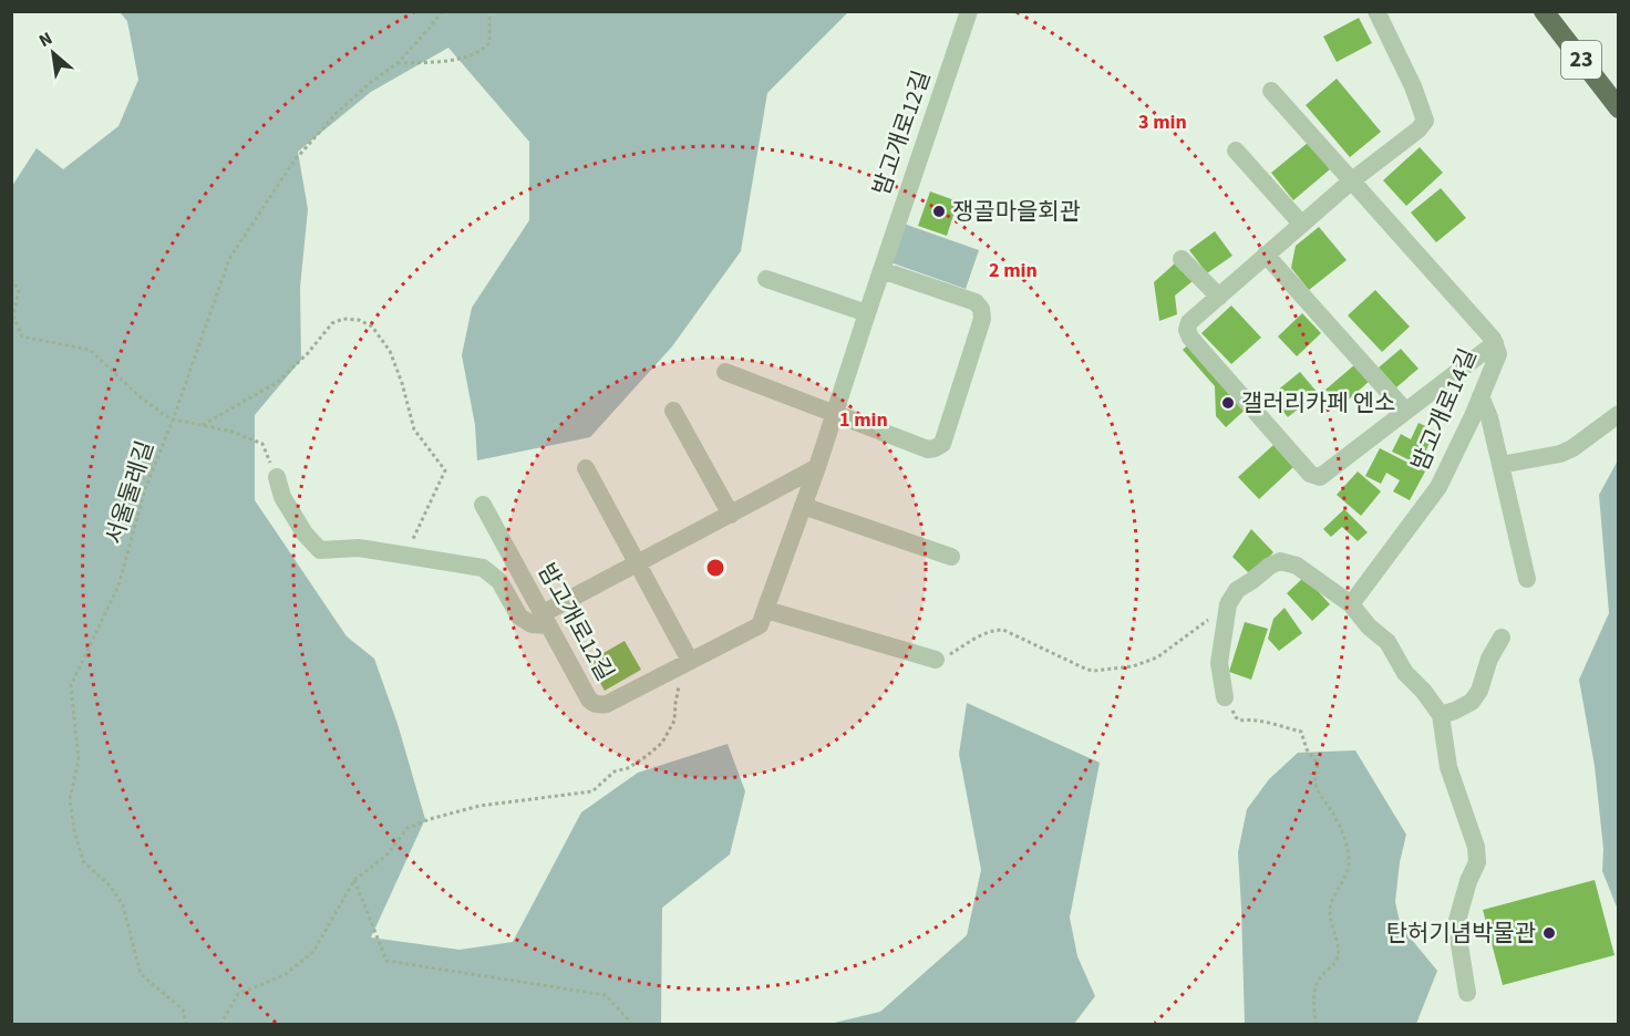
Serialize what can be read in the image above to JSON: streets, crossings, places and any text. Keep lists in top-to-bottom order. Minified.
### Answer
{"streets":{"main road":["23"],"street":["밤고개로12길","밤고개로14길"],"path":["서울둘레길"]},"places":["쟁골마을회관","갤러리카페 엔소","탄허기념박물관"],"north":"top left","rings":["3 min","2 min","1 min"]}
